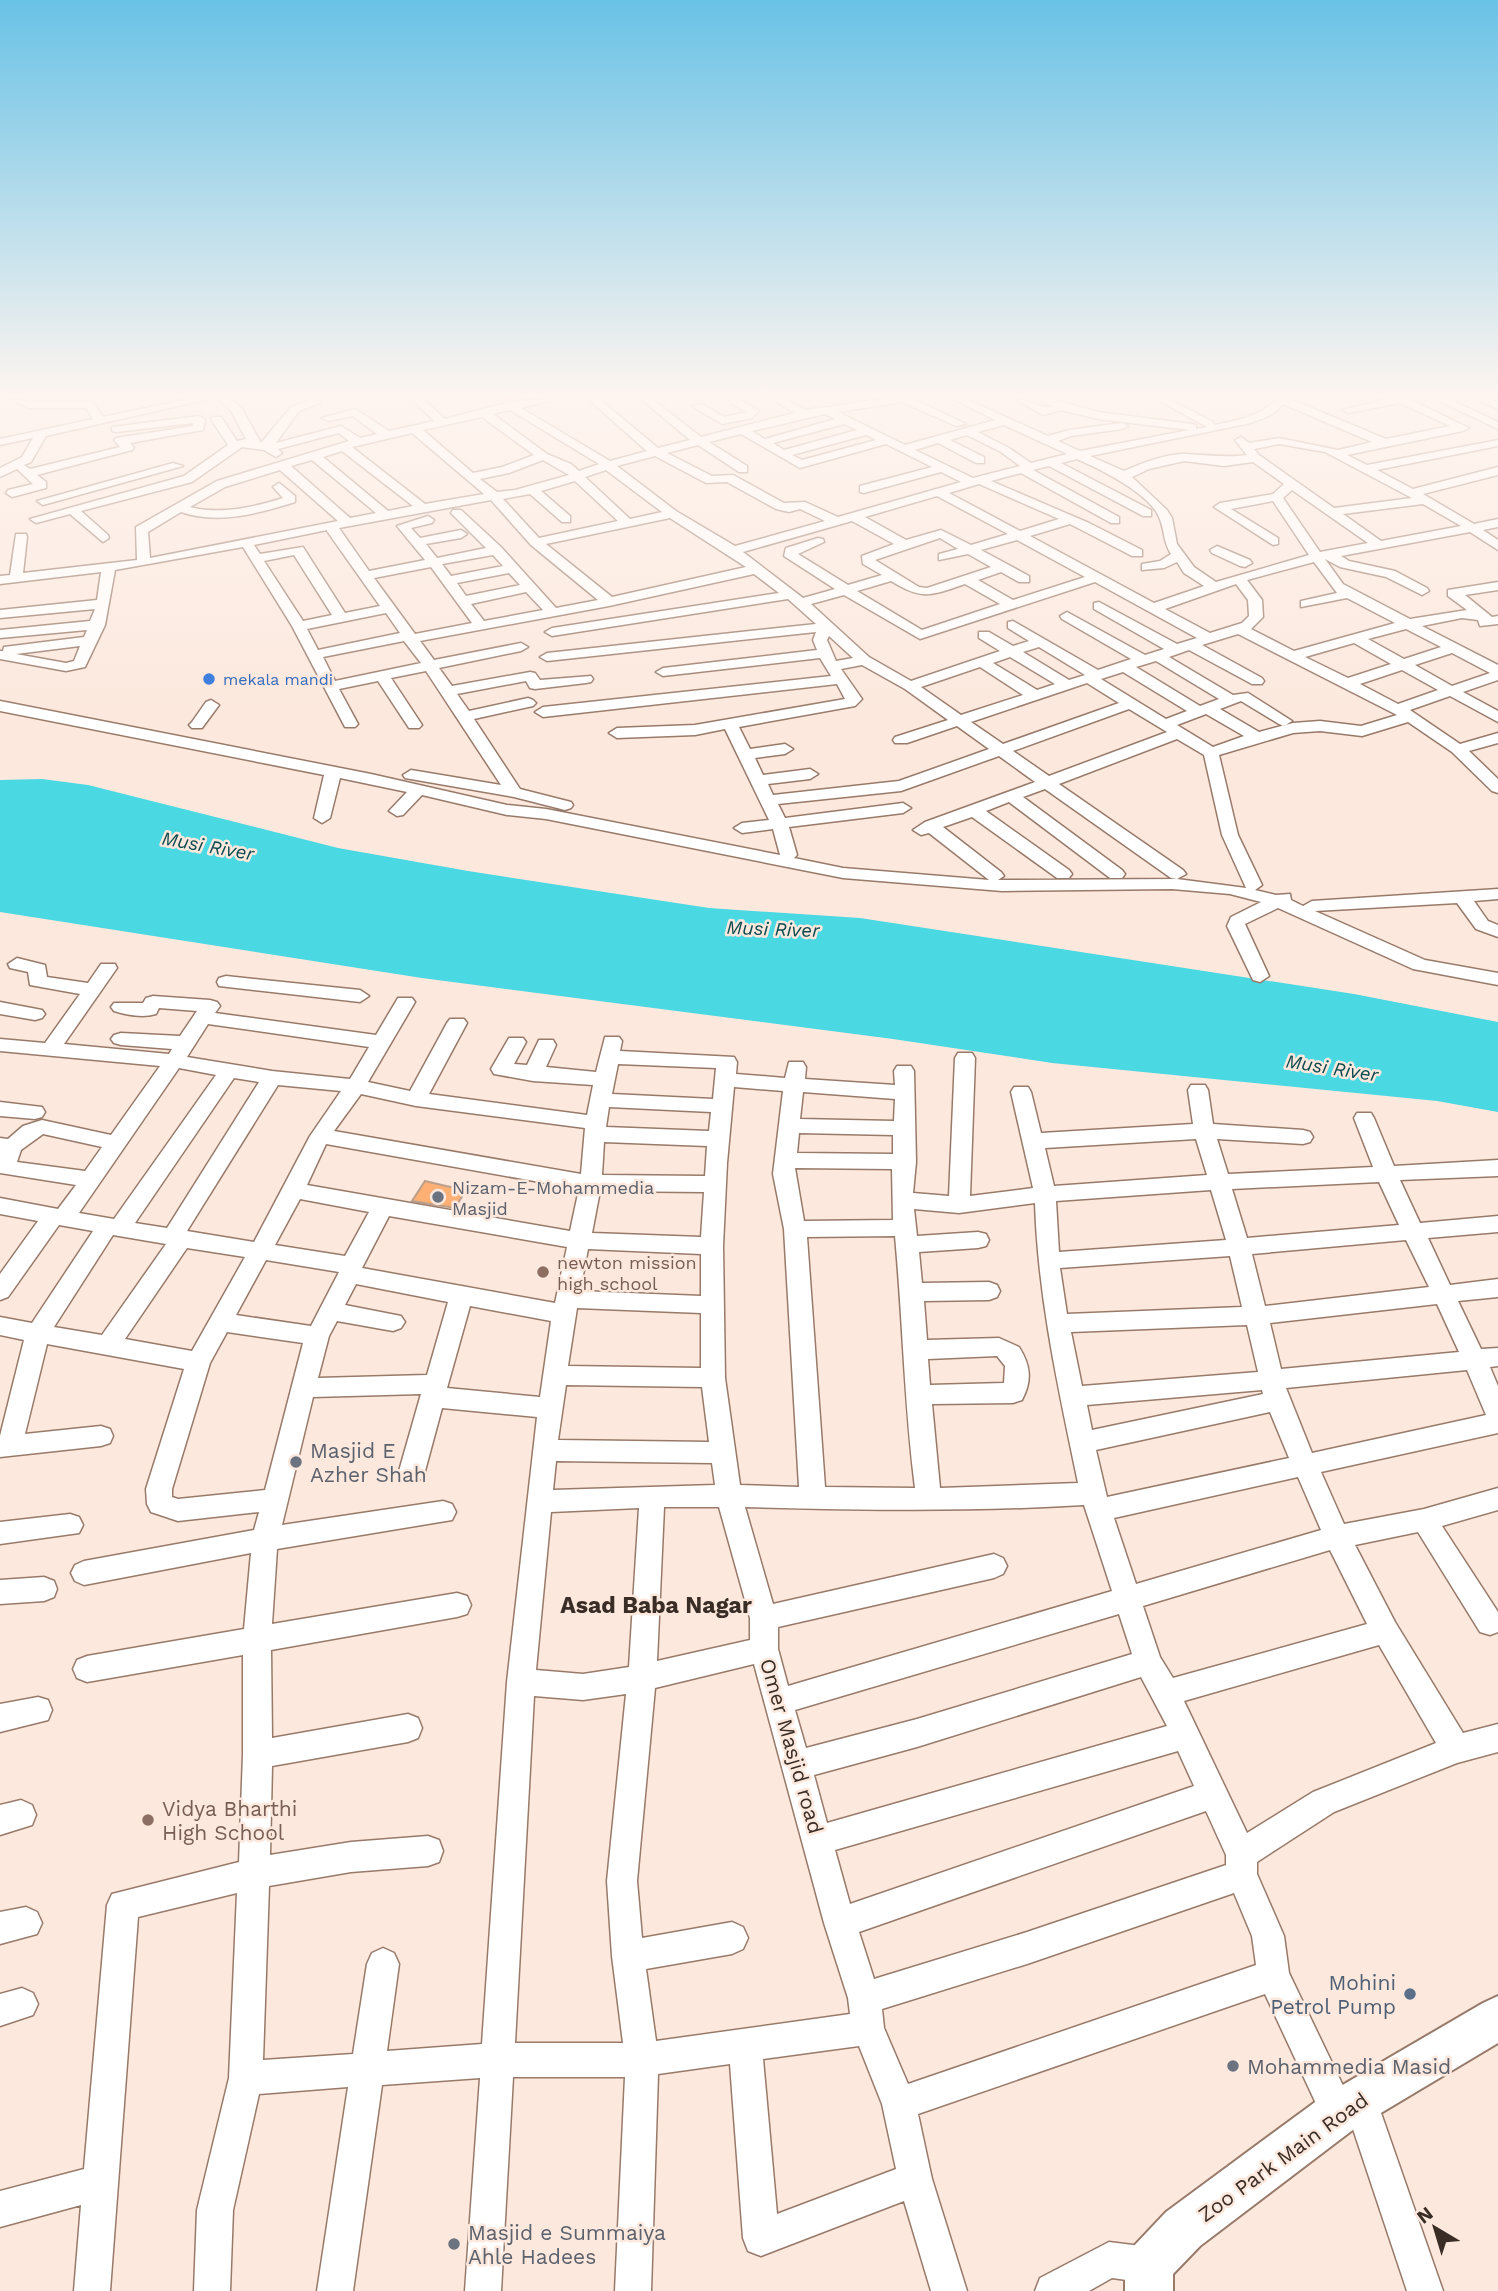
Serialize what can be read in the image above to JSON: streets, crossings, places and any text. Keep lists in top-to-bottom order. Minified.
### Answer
{"streets":{"main road":["Zoo Park Main Road"],"street":["Omer Masjid road"]},"districts":["Asad Baba Nagar"],"water":["Musi River"],"places":["mekala mandi","Nizam-E-Mohammedia Masjid","newton mission high school","Masjid E Azher Shah","Vidya Bharthi High School","Mohini Petrol Pump","Mohammedia Masid","Masjid e Summaiya Ahle Hadees"],"north":"top left"}
